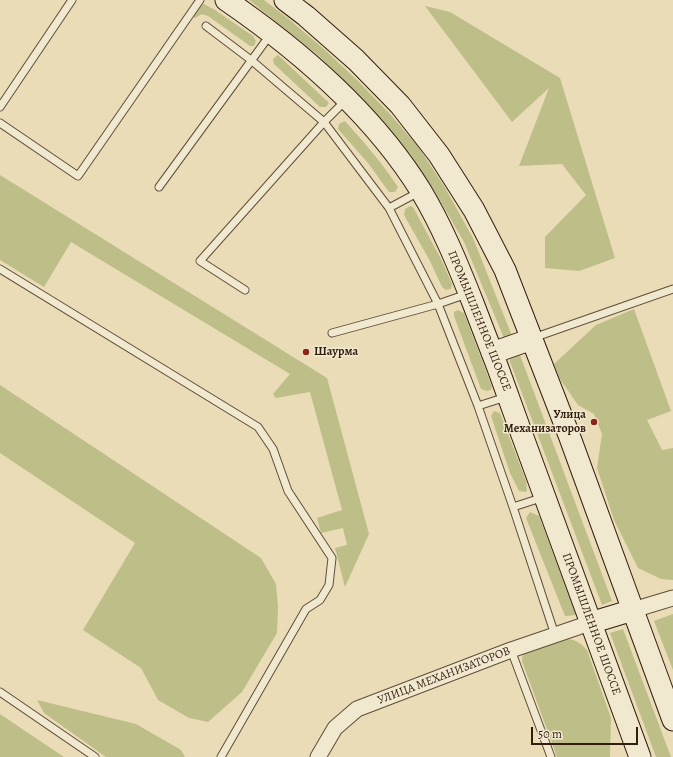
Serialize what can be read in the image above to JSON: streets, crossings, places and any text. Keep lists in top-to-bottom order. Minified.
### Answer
{"streets":{"main road":["ПРОМЫШЛЕННОЕ ШОССЕ"],"street":["УЛИЦА МЕХАНИЗАТОРОВ"]},"crossings":[["ПРОМЫШЛЕННОЕ ШОССЕ","УЛИЦА МЕХАНИЗАТОРОВ"]],"places":["Шаурма","Улица Механизаторов"],"scale_bar":"50 m"}
